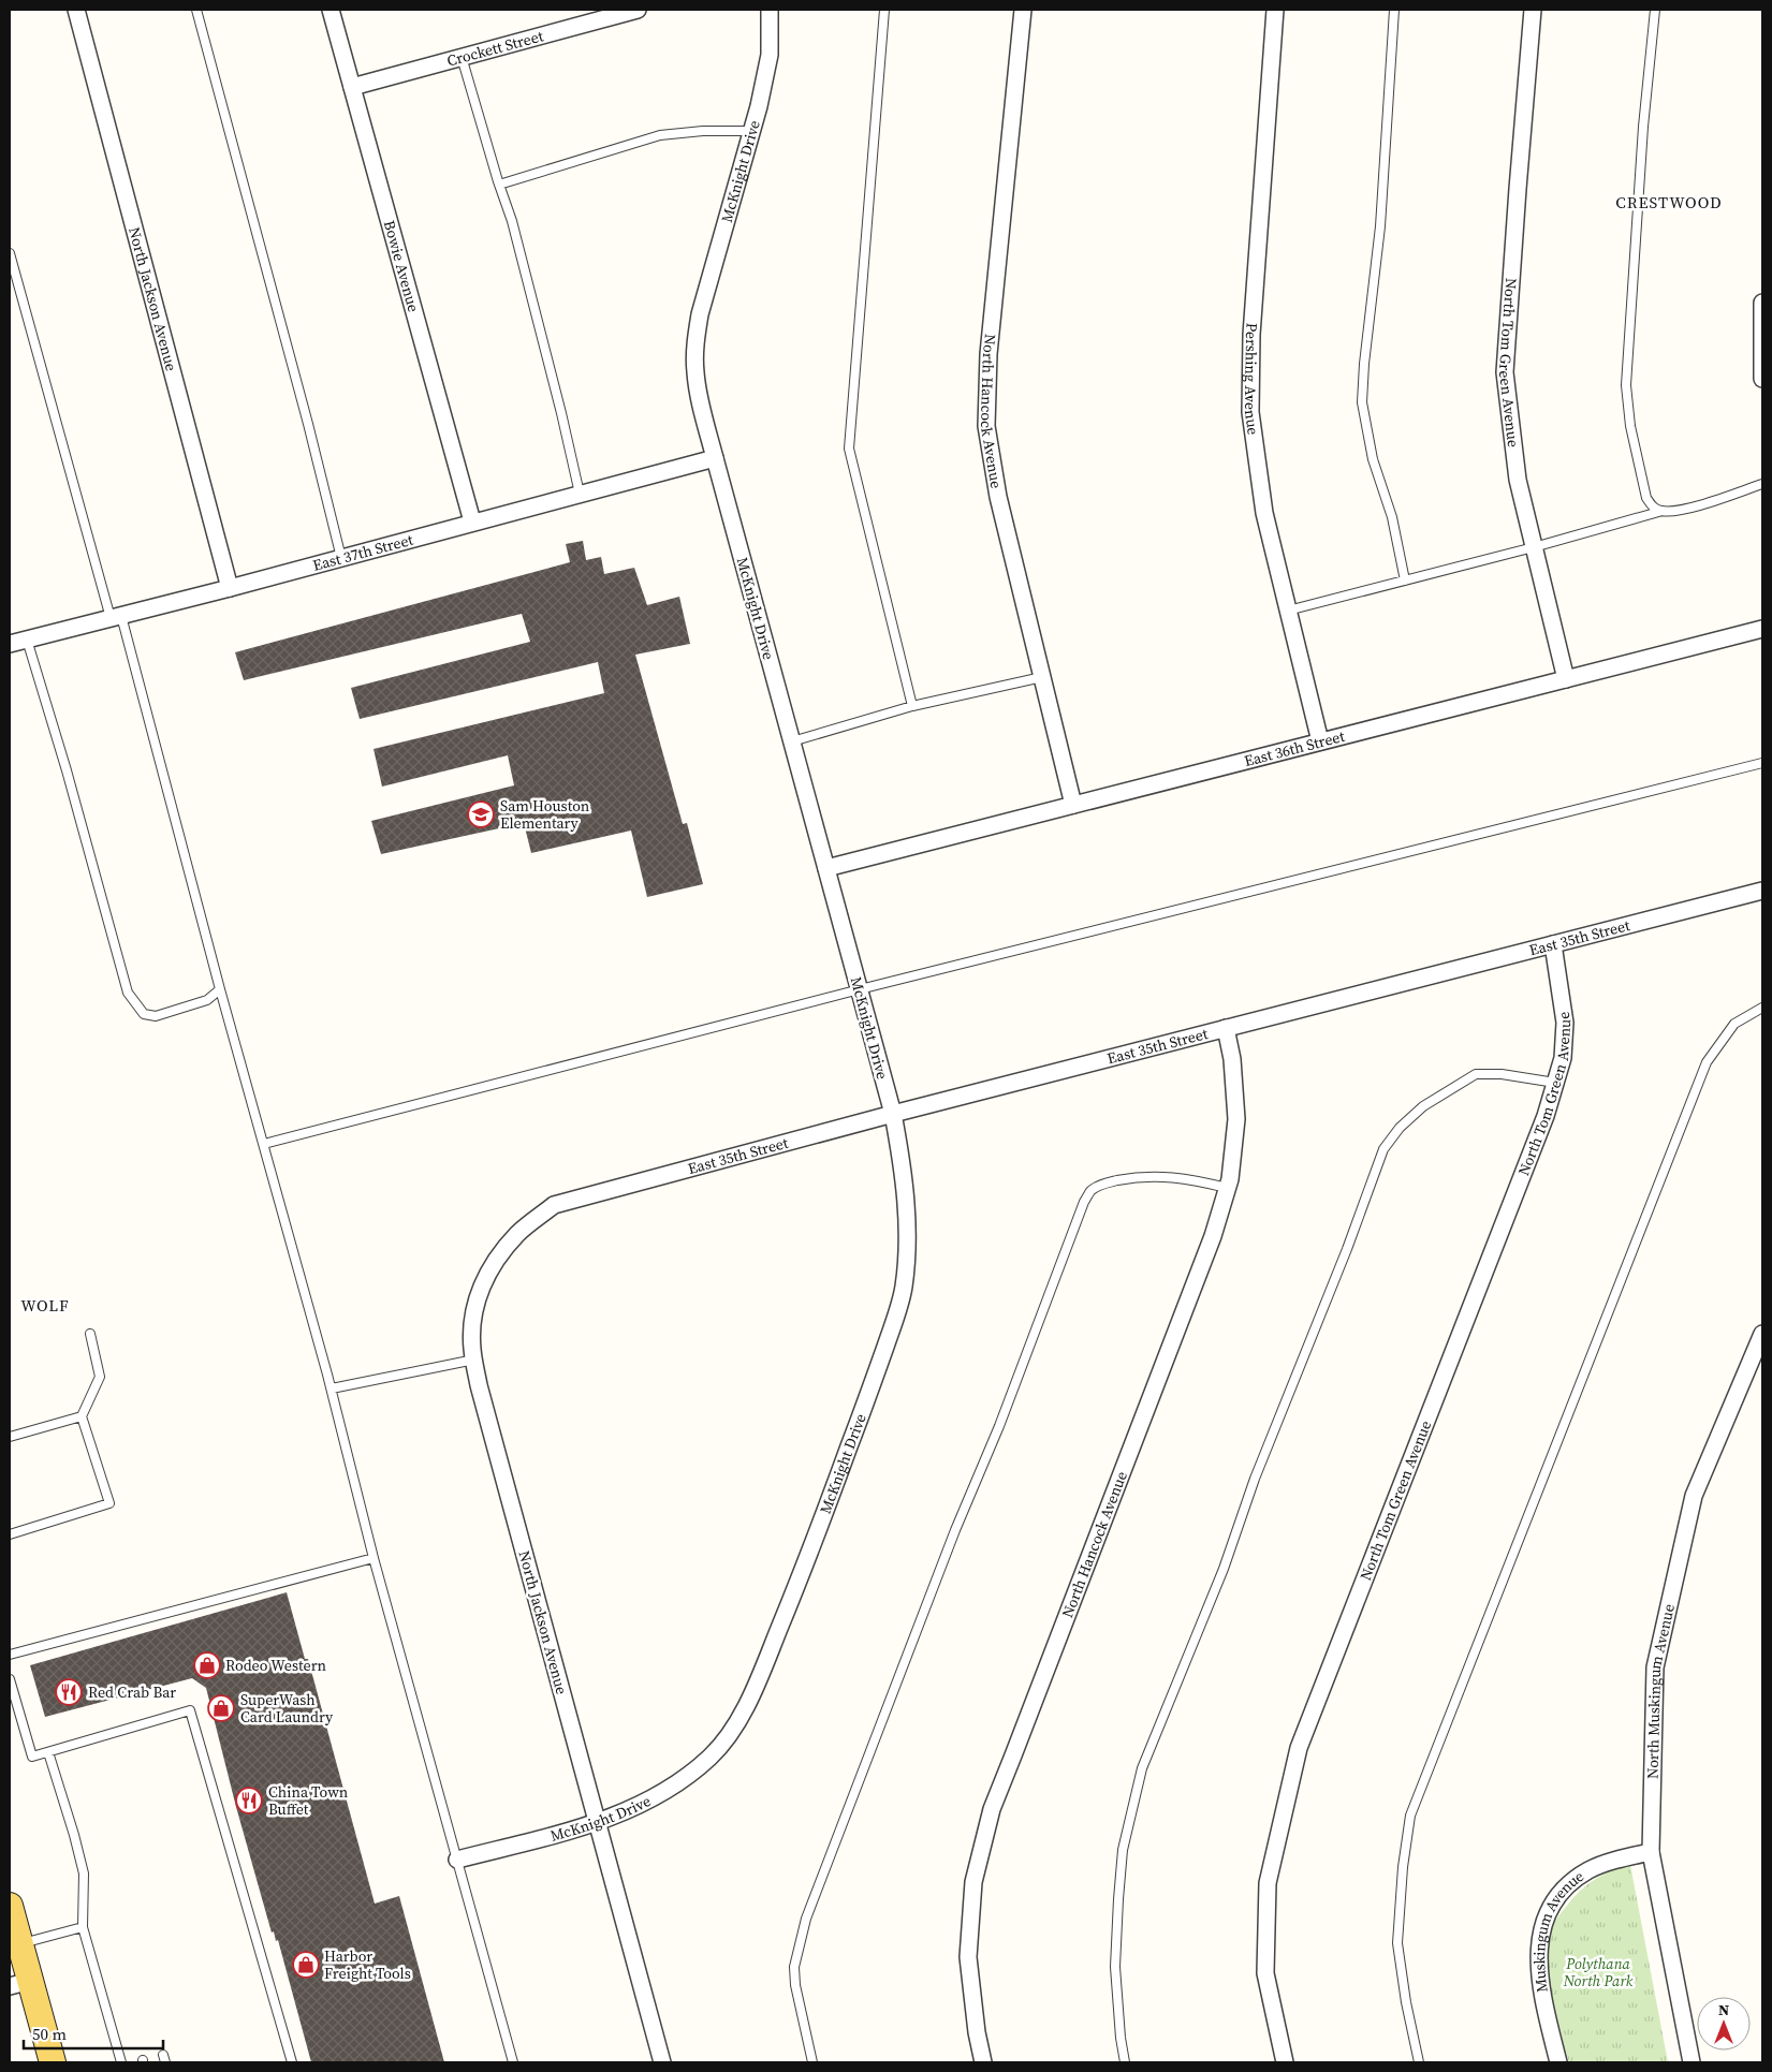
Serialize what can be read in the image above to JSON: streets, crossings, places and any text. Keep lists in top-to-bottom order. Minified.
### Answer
{"streets":{"street":["Crockett Street","McKnight Drive","Bowie Avenue","North Jackson Avenue","North Tom Green Avenue","Pershing Avenue","North Hancock Avenue","East 37th Street","East 36th Street","East 35th Street","North Muskingum Avenue","Muskingum Avenue"]},"crossings":[["Crockett Street","Bowie Avenue"],["McKnight Drive","North Jackson Avenue"],["McKnight Drive","East 37th Street"],["McKnight Drive","East 36th Street"],["McKnight Drive","East 35th Street"],["Bowie Avenue","East 37th Street"],["North Jackson Avenue","East 37th Street"],["North Jackson Avenue","East 35th Street"],["North Tom Green Avenue","East 36th Street"],["North Tom Green Avenue","East 35th Street"],["Pershing Avenue","East 36th Street"],["North Hancock Avenue","East 36th Street"],["North Hancock Avenue","East 35th Street"],["North Muskingum Avenue","Muskingum Avenue"]],"districts":["CRESTWOOD","WOLF"],"parks":["Polythana North Park"],"places":{"school or university":["Sam Houston Elementary"],"shop":["Rodeo Western","SuperWash Card Laundry","Harbor Freight Tools"],"restaurant":["Red Crab Bar","China Town Buffet"]},"scale_bar":"50 m","north":"top"}
